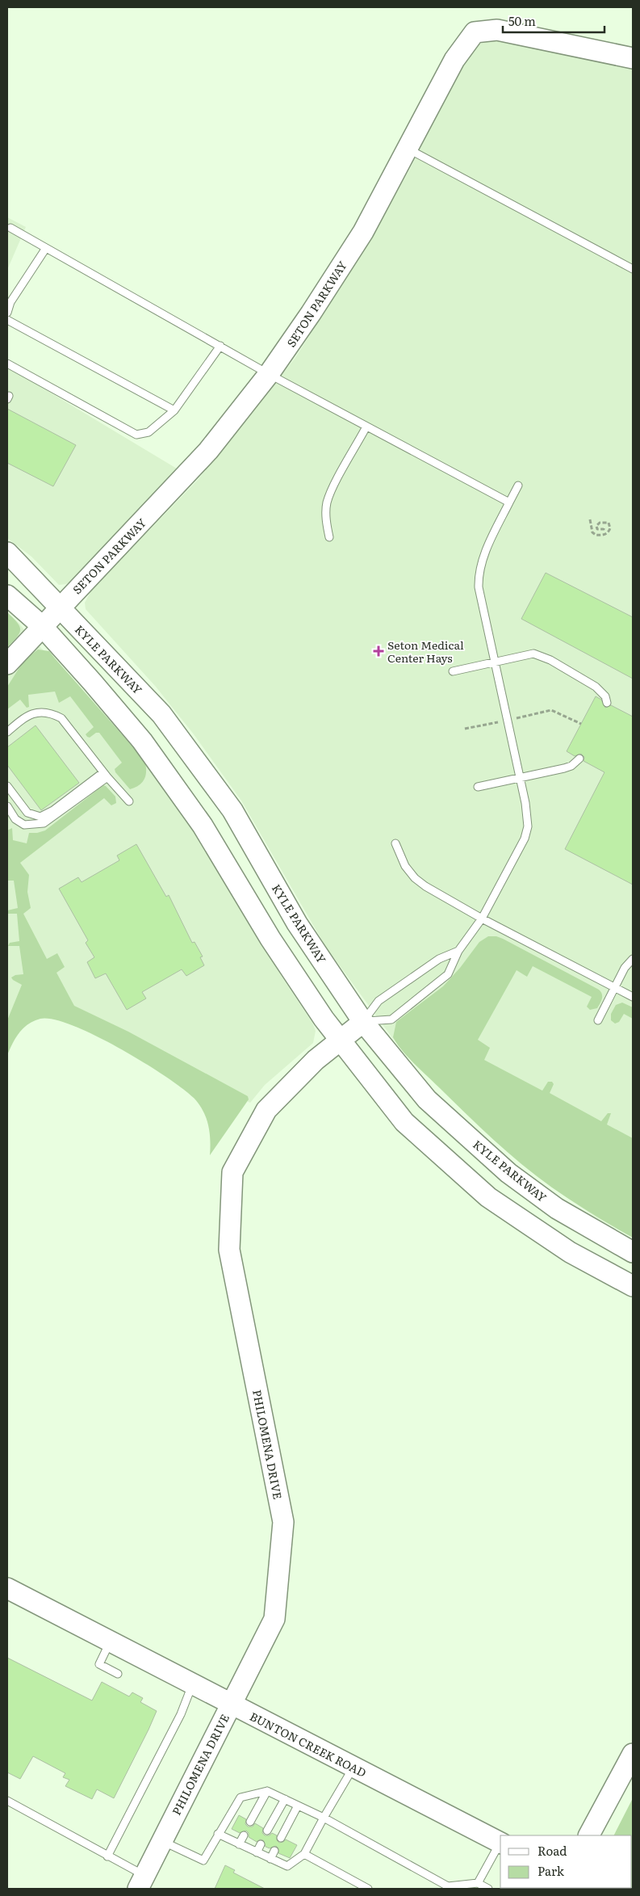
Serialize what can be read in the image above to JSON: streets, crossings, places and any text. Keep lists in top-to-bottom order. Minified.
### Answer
{"streets":{"street":["SETON PARKWAY","KYLE PARKWAY","PHILOMENA DRIVE","BUNTON CREEK ROAD"]},"crossings":[["SETON PARKWAY","KYLE PARKWAY"],["KYLE PARKWAY","PHILOMENA DRIVE"],["PHILOMENA DRIVE","BUNTON CREEK ROAD"]],"places":{"health":["Seton Medical Center Hays"]},"legend":["Road","Park"],"scale_bar":"50 m"}
